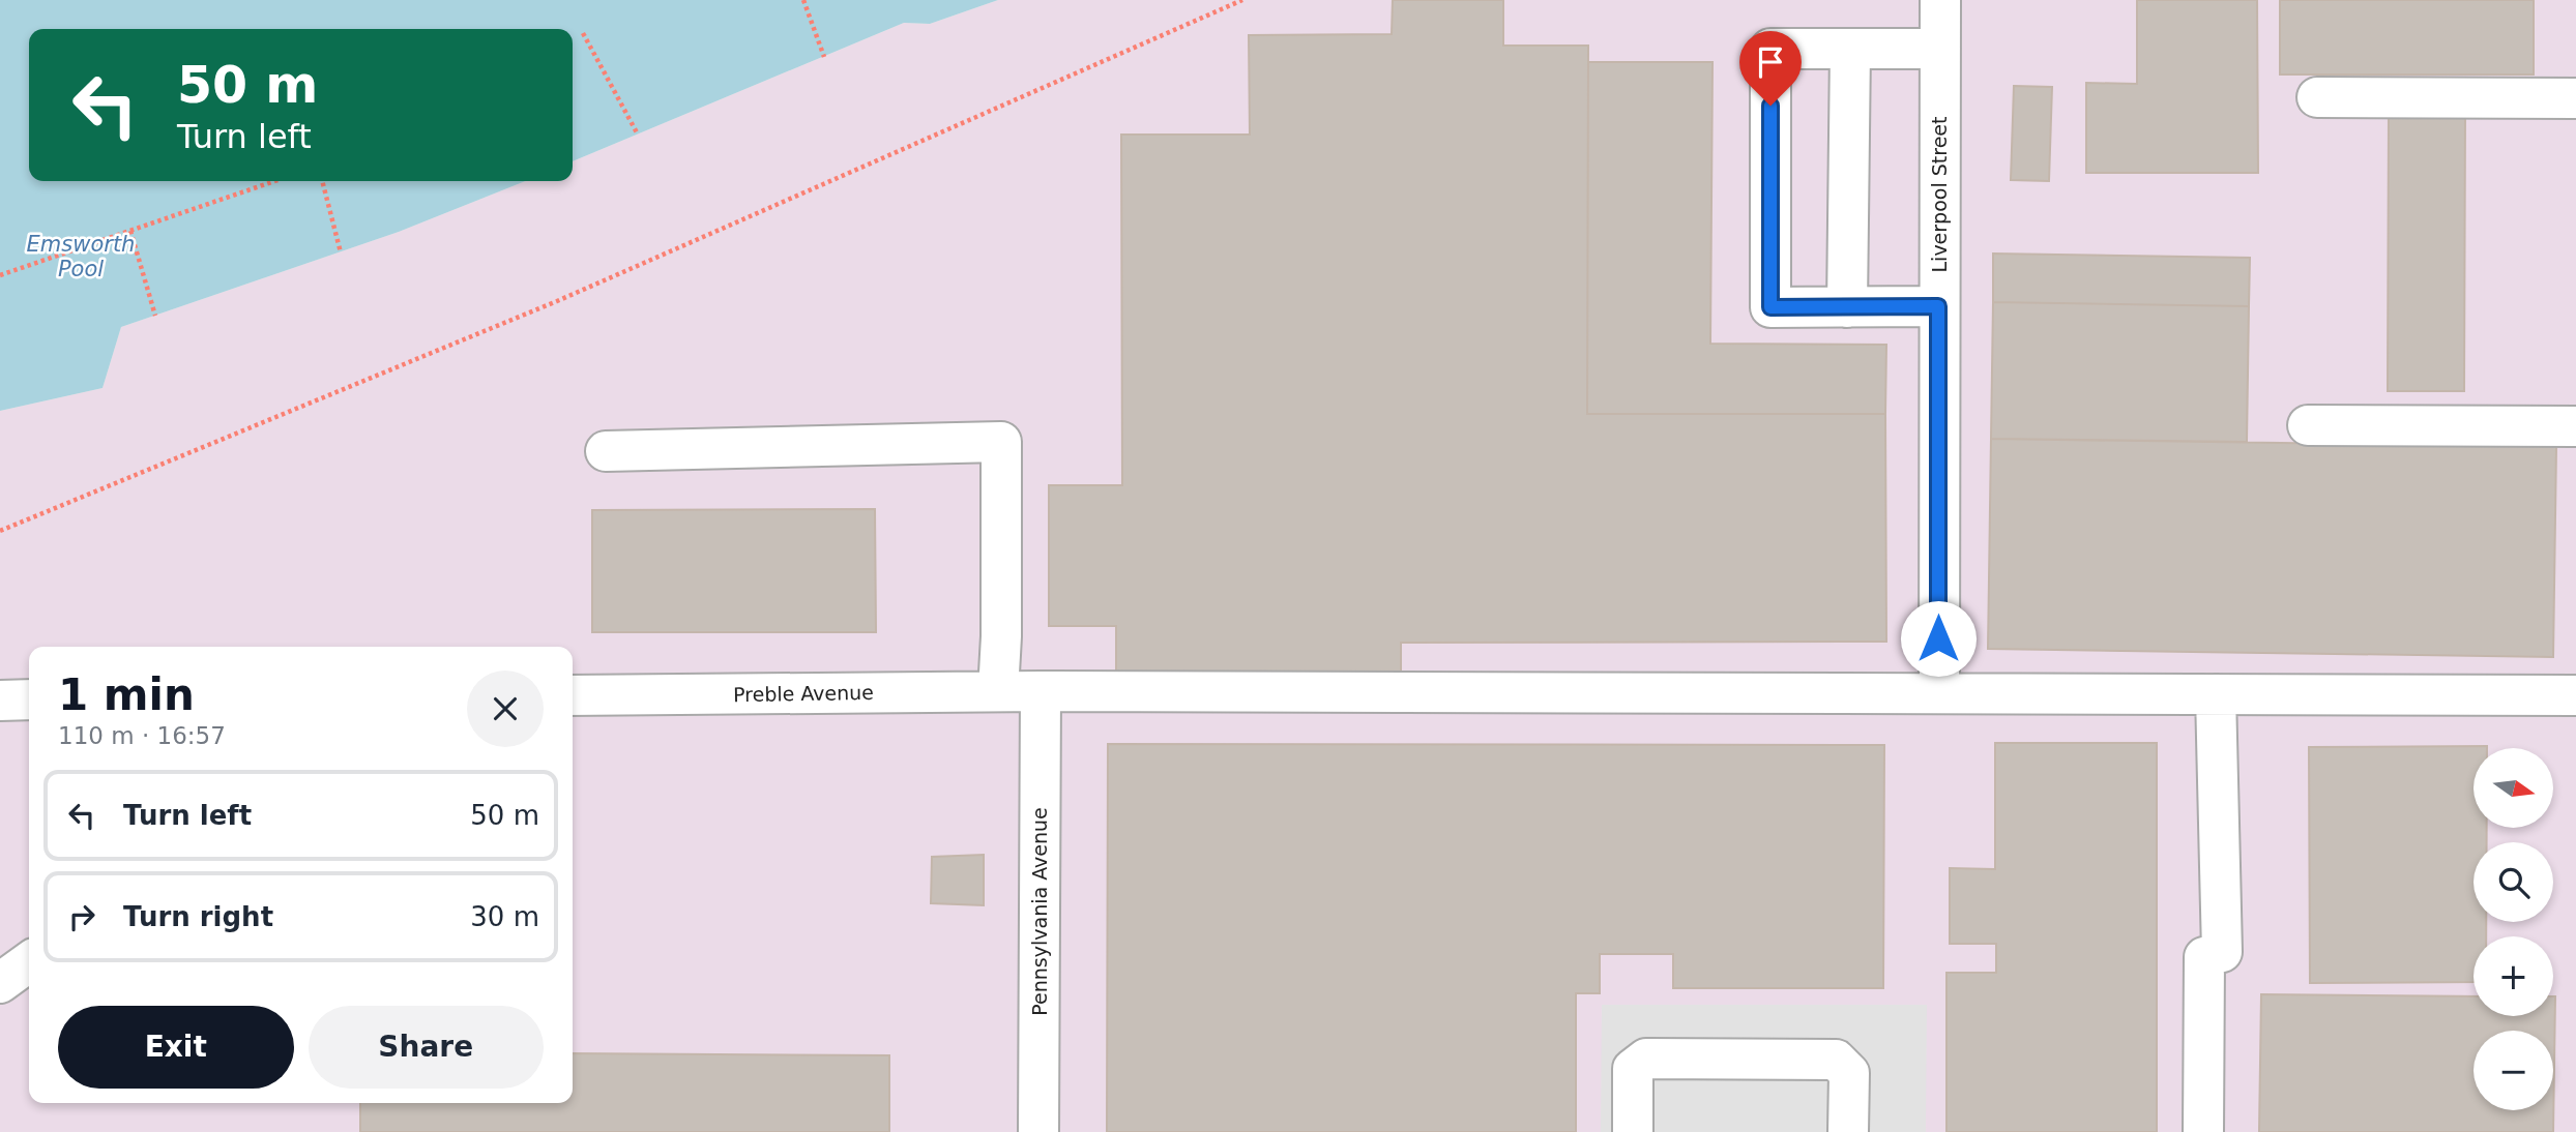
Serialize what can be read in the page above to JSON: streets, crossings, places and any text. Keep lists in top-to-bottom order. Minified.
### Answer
{"streets":{"street":["Liverpool Street","Preble Avenue","Pennsylvania Avenue"]},"crossings":[["Liverpool Street","Preble Avenue"],["Preble Avenue","Pennsylvania Avenue"]],"water":["Emsworth Pool"],"north":"right","page":{"turn":["50 m","Turn left"],"heading":["1 min","110 m · 16:57"],"map_buttons":["+","−"],"list":[{"name":"Turn left","value":"50 m"},{"name":"Turn right","value":"30 m"}],"buttons":["Exit","Share"]}}
